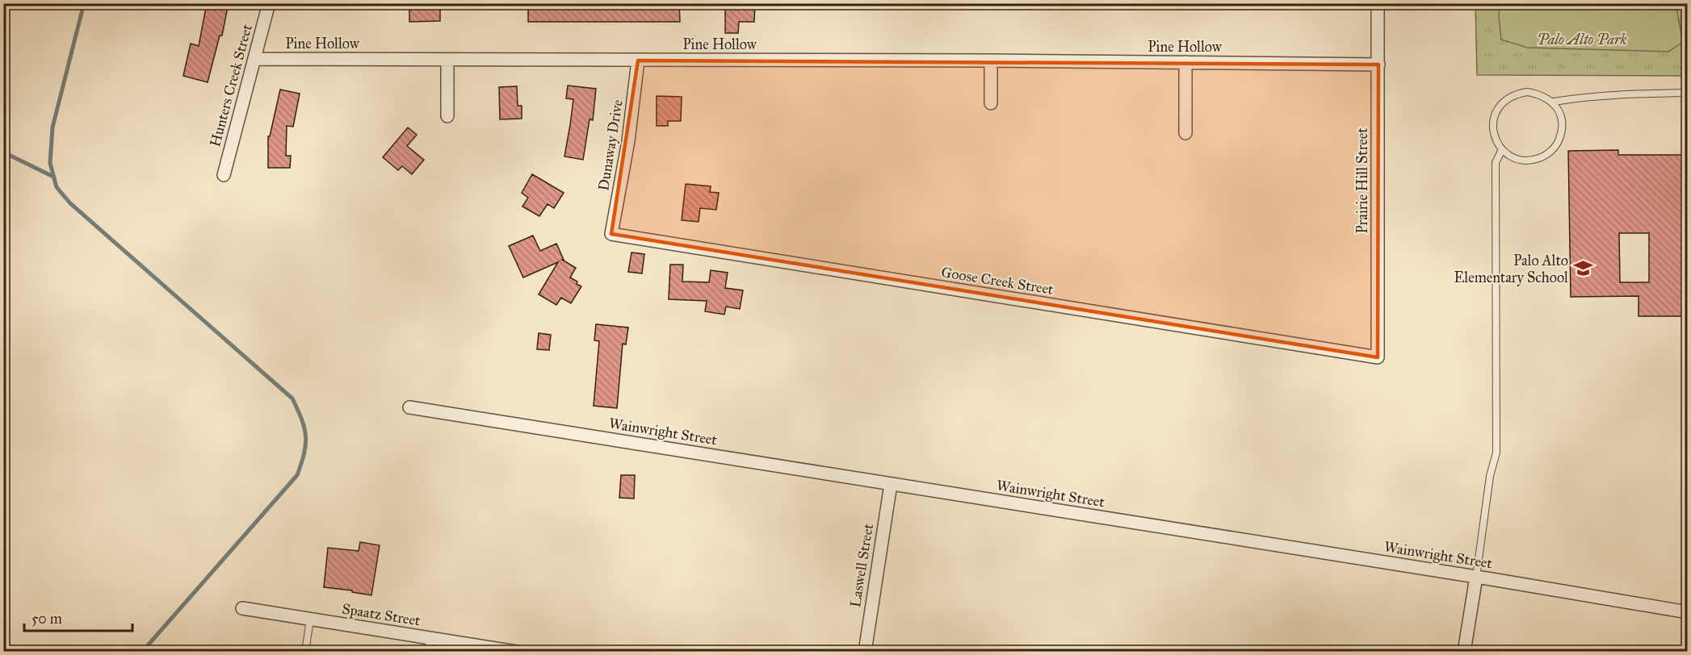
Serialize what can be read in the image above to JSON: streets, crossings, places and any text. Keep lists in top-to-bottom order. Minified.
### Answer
{"streets":{"street":["Pine Hollow","Hunters Creek Street","Dunaway Drive","Prairie Hill Street","Goose Creek Street","Wainwright Street","Laswell Street","Spaatz Street"]},"crossings":[["Pine Hollow","Hunters Creek Street"],["Pine Hollow","Dunaway Drive"],["Pine Hollow","Prairie Hill Street"],["Dunaway Drive","Goose Creek Street"],["Prairie Hill Street","Goose Creek Street"],["Wainwright Street","Laswell Street"]],"parks":["Palo Alto Park"],"places":{"school or university":["Palo Alto Elementary School"]},"scale_bar":"50 m"}
